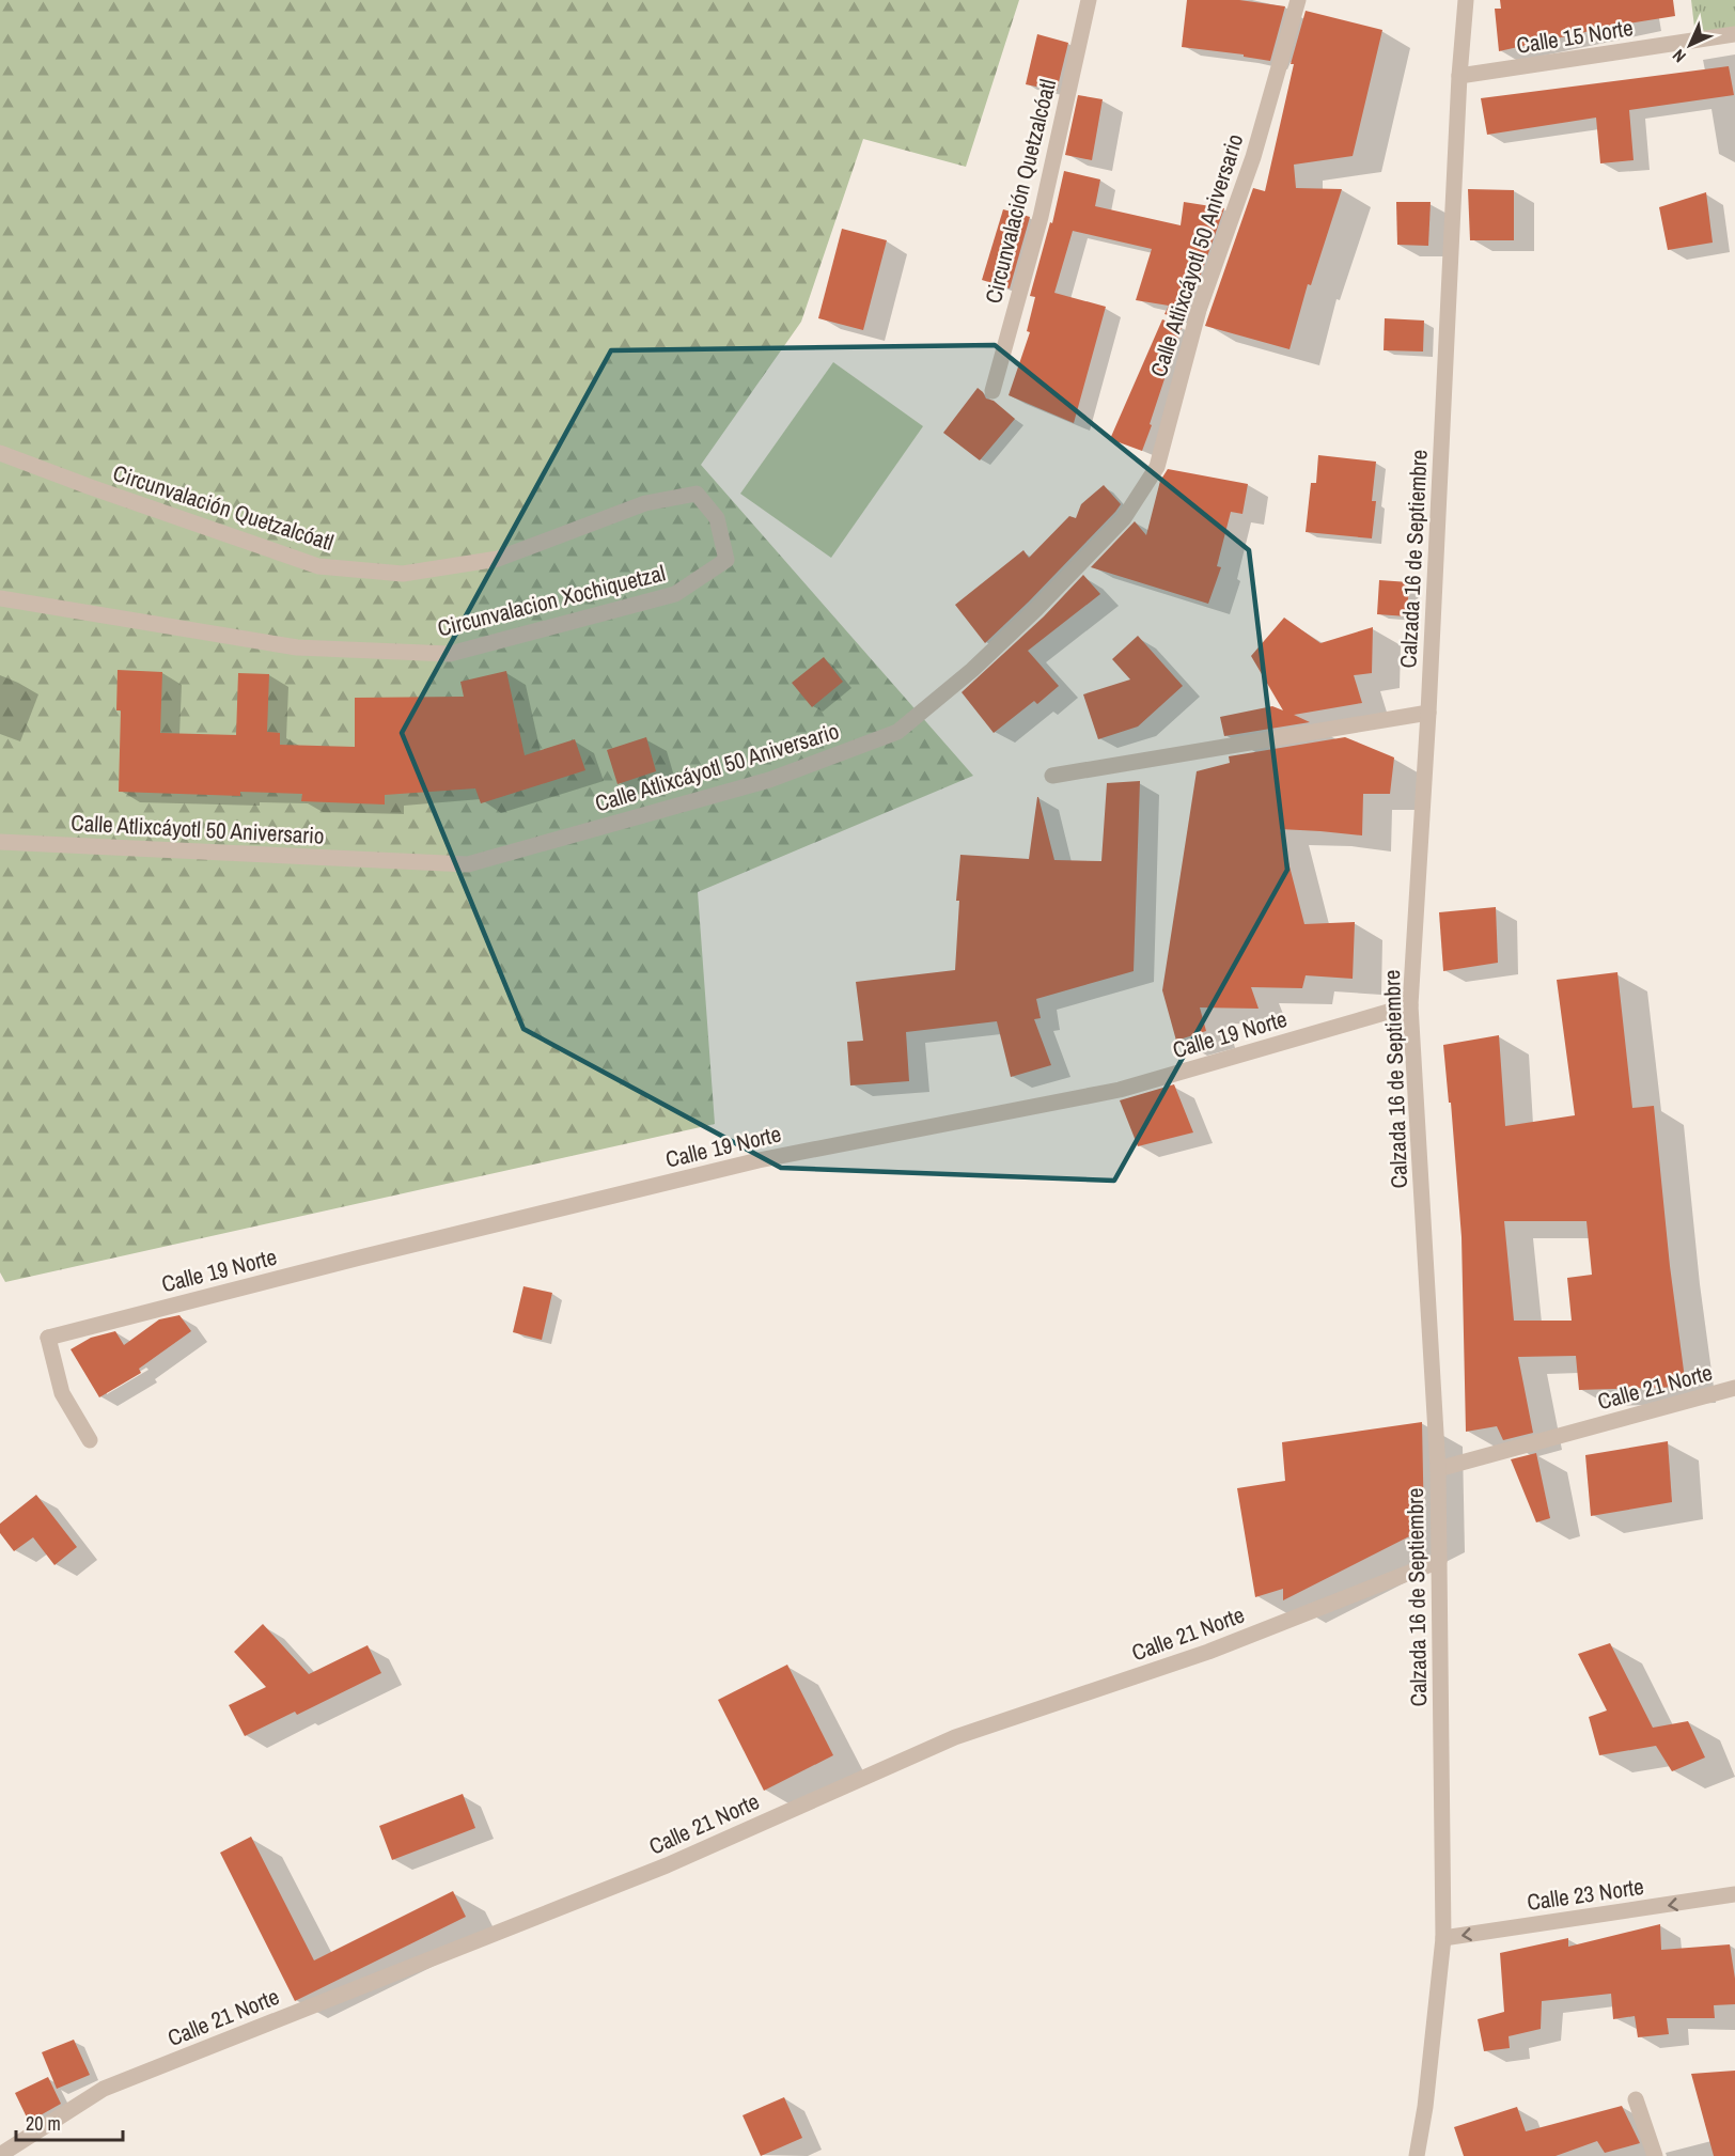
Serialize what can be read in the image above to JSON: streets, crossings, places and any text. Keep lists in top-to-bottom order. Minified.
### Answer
{"streets":{"street":["Calle 15 Norte","Circunvalación Quetzalcóatl","Calle Atlixcáyotl 50 Aniversario","Calzada 16 de Septiembre","Circunvalacion Xochiquetzal","Calle 19 Norte","Calle 21 Norte","Calle 23 Norte"]},"crossings":[["Calle 15 Norte","Calzada 16 de Septiembre"],["Circunvalación Quetzalcóatl","Circunvalacion Xochiquetzal"],["Calzada 16 de Septiembre","Calle 19 Norte"],["Calzada 16 de Septiembre","Calle 21 Norte"],["Calzada 16 de Septiembre","Calle 23 Norte"]],"one_way":["Calle 23 Norte"],"scale_bar":"20 m","north":"bottom left"}
